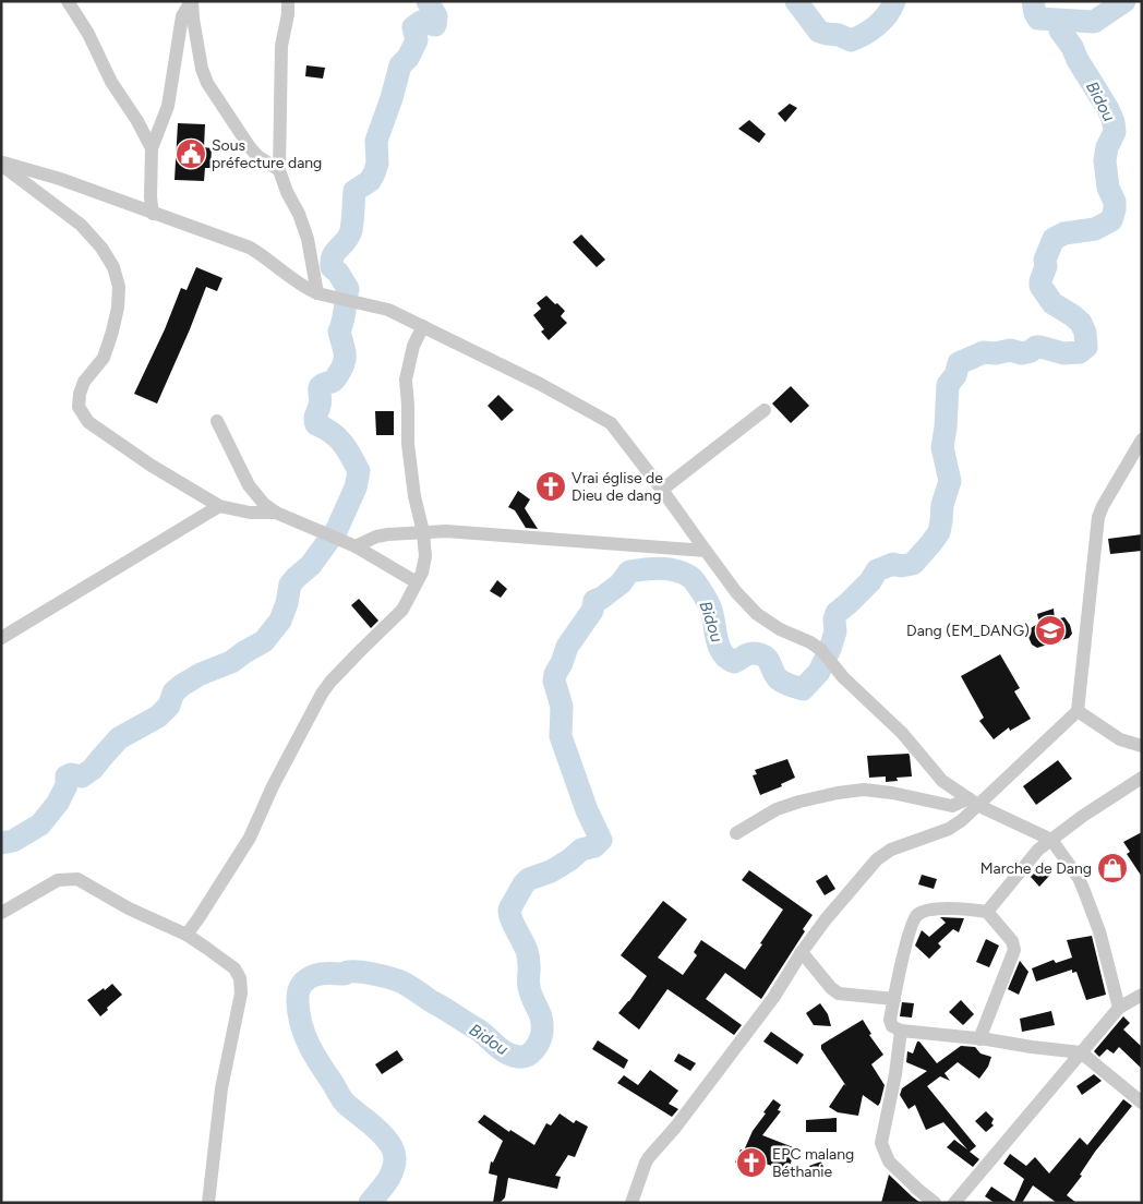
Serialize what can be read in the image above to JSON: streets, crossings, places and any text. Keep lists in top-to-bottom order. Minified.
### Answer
{"water":["Bidou"],"places":{"public building":["Sous préfecture dang"],"church":["Vrai église de Dieu de dang","EPC malang Béthanie"],"school or university":["Dang (EM_DANG)"],"shop":["Marche de Dang"]}}
